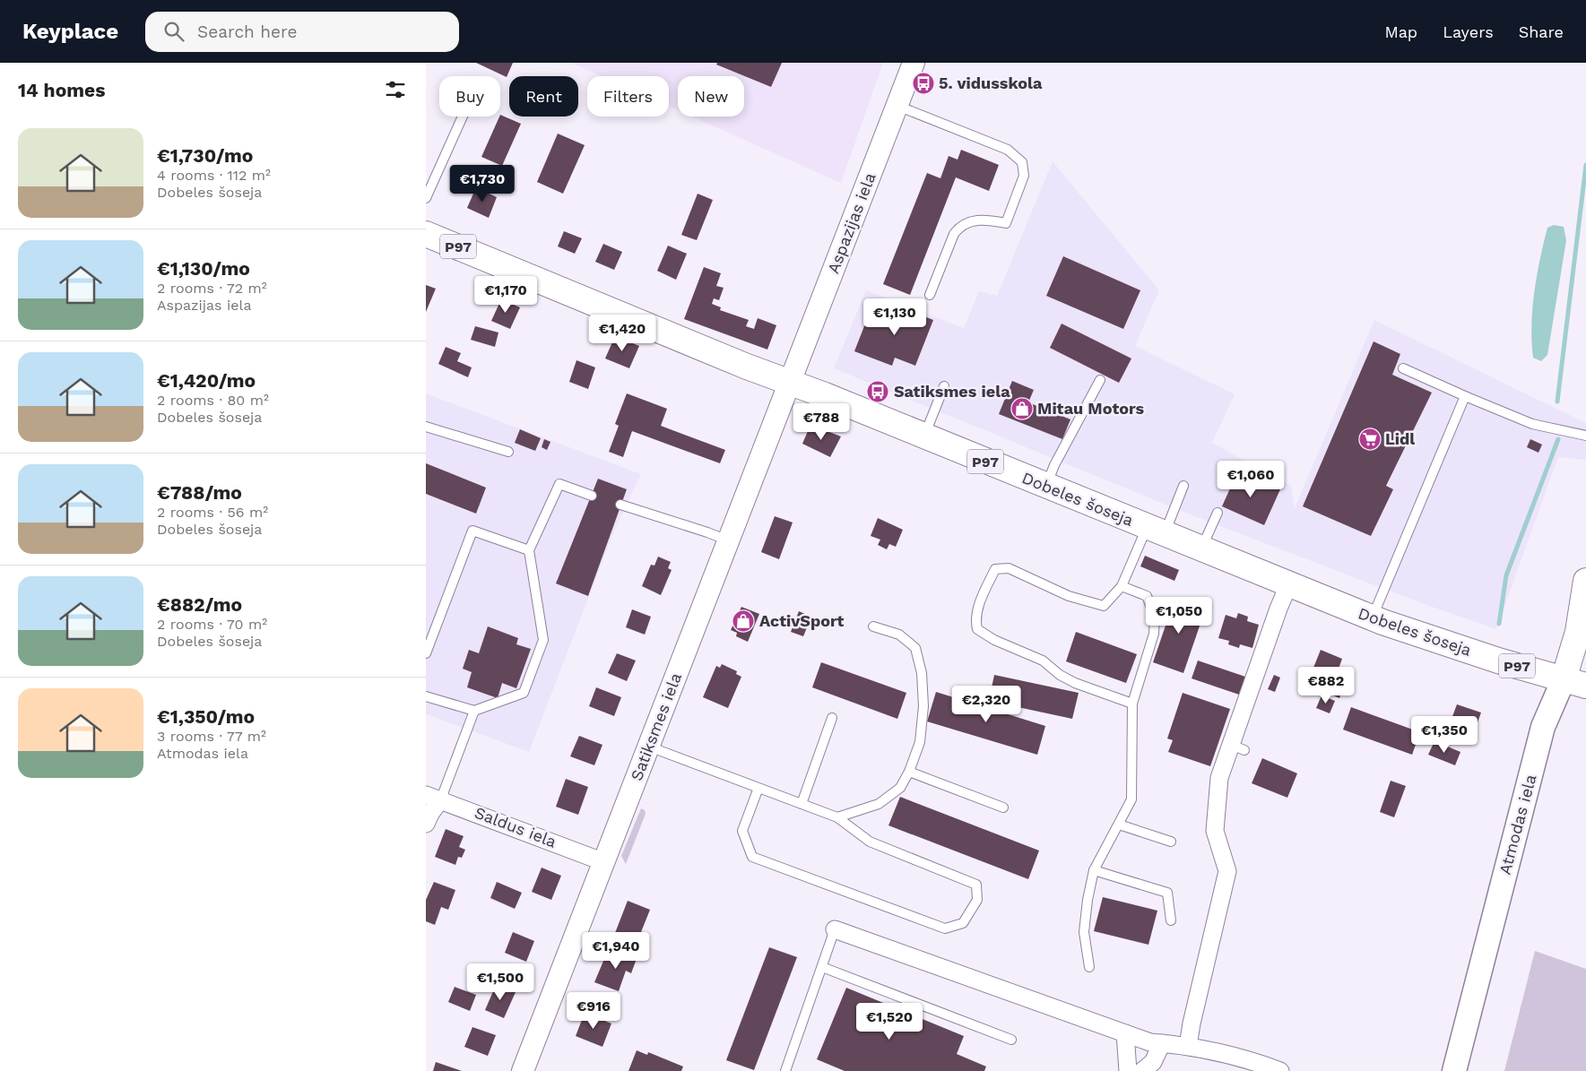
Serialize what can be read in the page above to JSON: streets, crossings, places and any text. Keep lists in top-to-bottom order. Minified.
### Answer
{"streets":{"main road":["P97","Dobeles šoseja","Atmodas iela"],"street":["Aspazijas iela","Satiksmes iela","Saldus iela"]},"crossings":[["Aspazijas iela","Dobeles šoseja"],["Aspazijas iela","Satiksmes iela"],["Dobeles šoseja","Satiksmes iela"],["Dobeles šoseja","Atmodas iela"],["Satiksmes iela","Saldus iela"]],"places":{"bus stop":["5. vidusskola","Satiksmes iela"],"shop":["Mitau Motors","ActivSport"],"supermarket":["Lidl"]},"page":{"header":"Keyplace","search":"Search here","nav":["Map","Layers","Share"],"heading":"14 homes","chip":["Buy","Rent","Filters","New"],"list":[{"name":"€1,730/mo","note":"4 rooms · 112 m² · Dobeles šoseja"},{"name":"€1,130/mo","note":"2 rooms · 72 m² · Aspazijas iela"},{"name":"€1,420/mo","note":"2 rooms · 80 m² · Dobeles šoseja"},{"name":"€788/mo","note":"2 rooms · 56 m² · Dobeles šoseja"},{"name":"€882/mo","note":"2 rooms · 70 m² · Dobeles šoseja"},{"name":"€1,350/mo","note":"3 rooms · 77 m² · Atmodas iela"}],"price":["€1,730","€1,170","€1,130","€1,420","€788","€1,060","€1,050","€882","€2,320","€1,350","€1,940","€1,500","€916","€1,520"]}}
